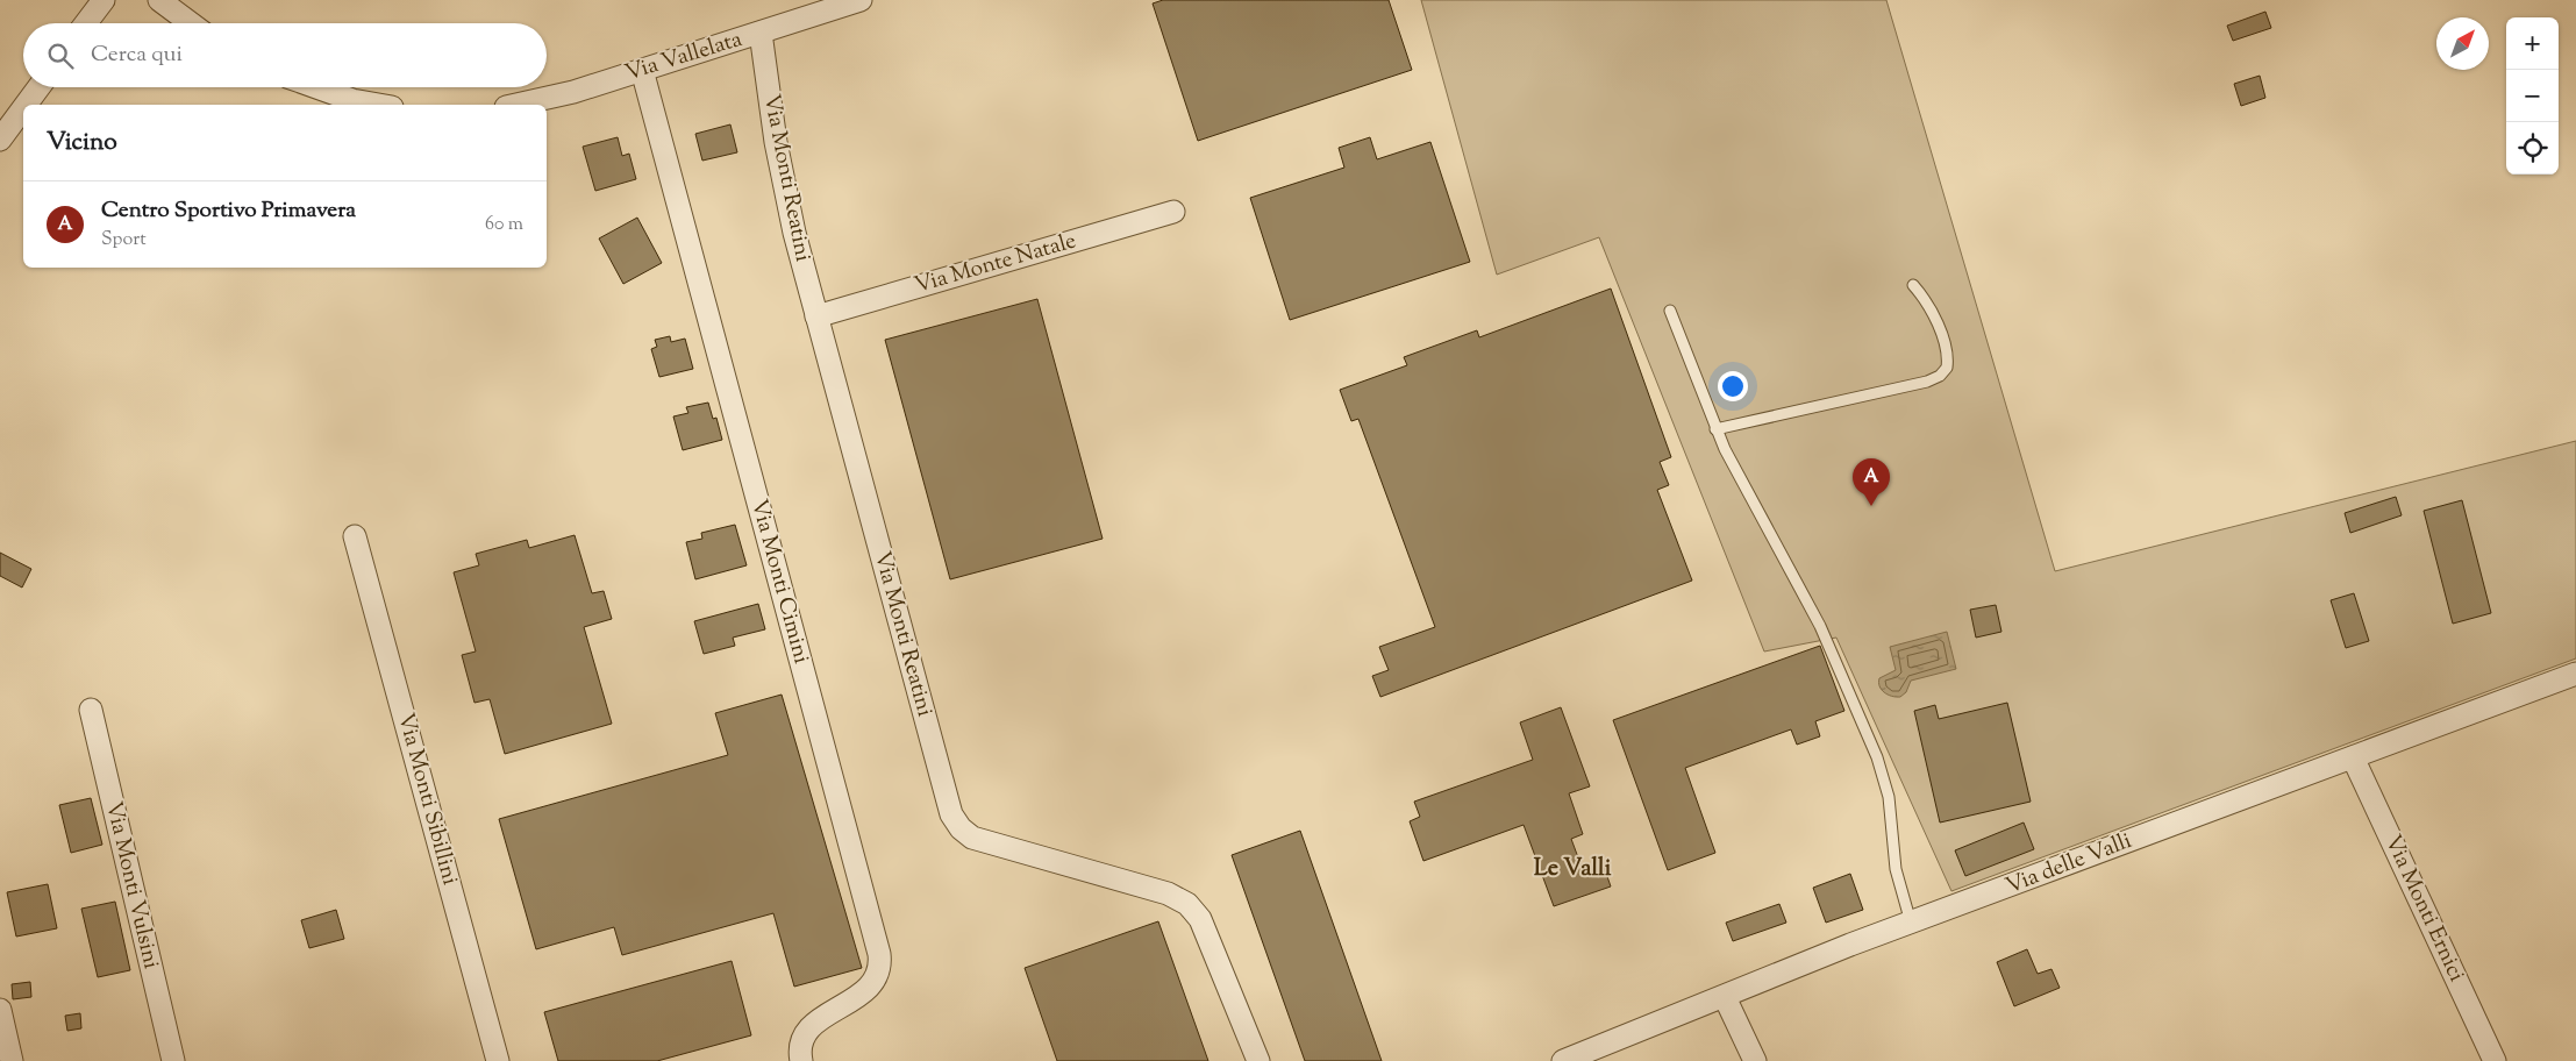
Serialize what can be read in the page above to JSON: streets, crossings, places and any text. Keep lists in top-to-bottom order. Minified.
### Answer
{"streets":{"street":["Via Vallelata","Via Monti Reatini","Via Monte Natale","Via Monti Cimini","Via Monti Sibillini","Via delle Valli","Via Monti Vulsini","Via Monti Ernici"]},"crossings":[["Via Vallelata","Via Monti Reatini"],["Via Vallelata","Via Monti Cimini"],["Via Monti Reatini","Via Monte Natale"],["Via delle Valli","Via Monti Ernici"]],"districts":["Le Valli"],"north":"top right","page":{"map_buttons":["+","−"],"search":"Cerca qui","heading":"Vicino","list":[{"mark":"A","name":"Centro Sportivo Primavera","note":"Sport","value":"60 m"}],"pins":"A"}}
